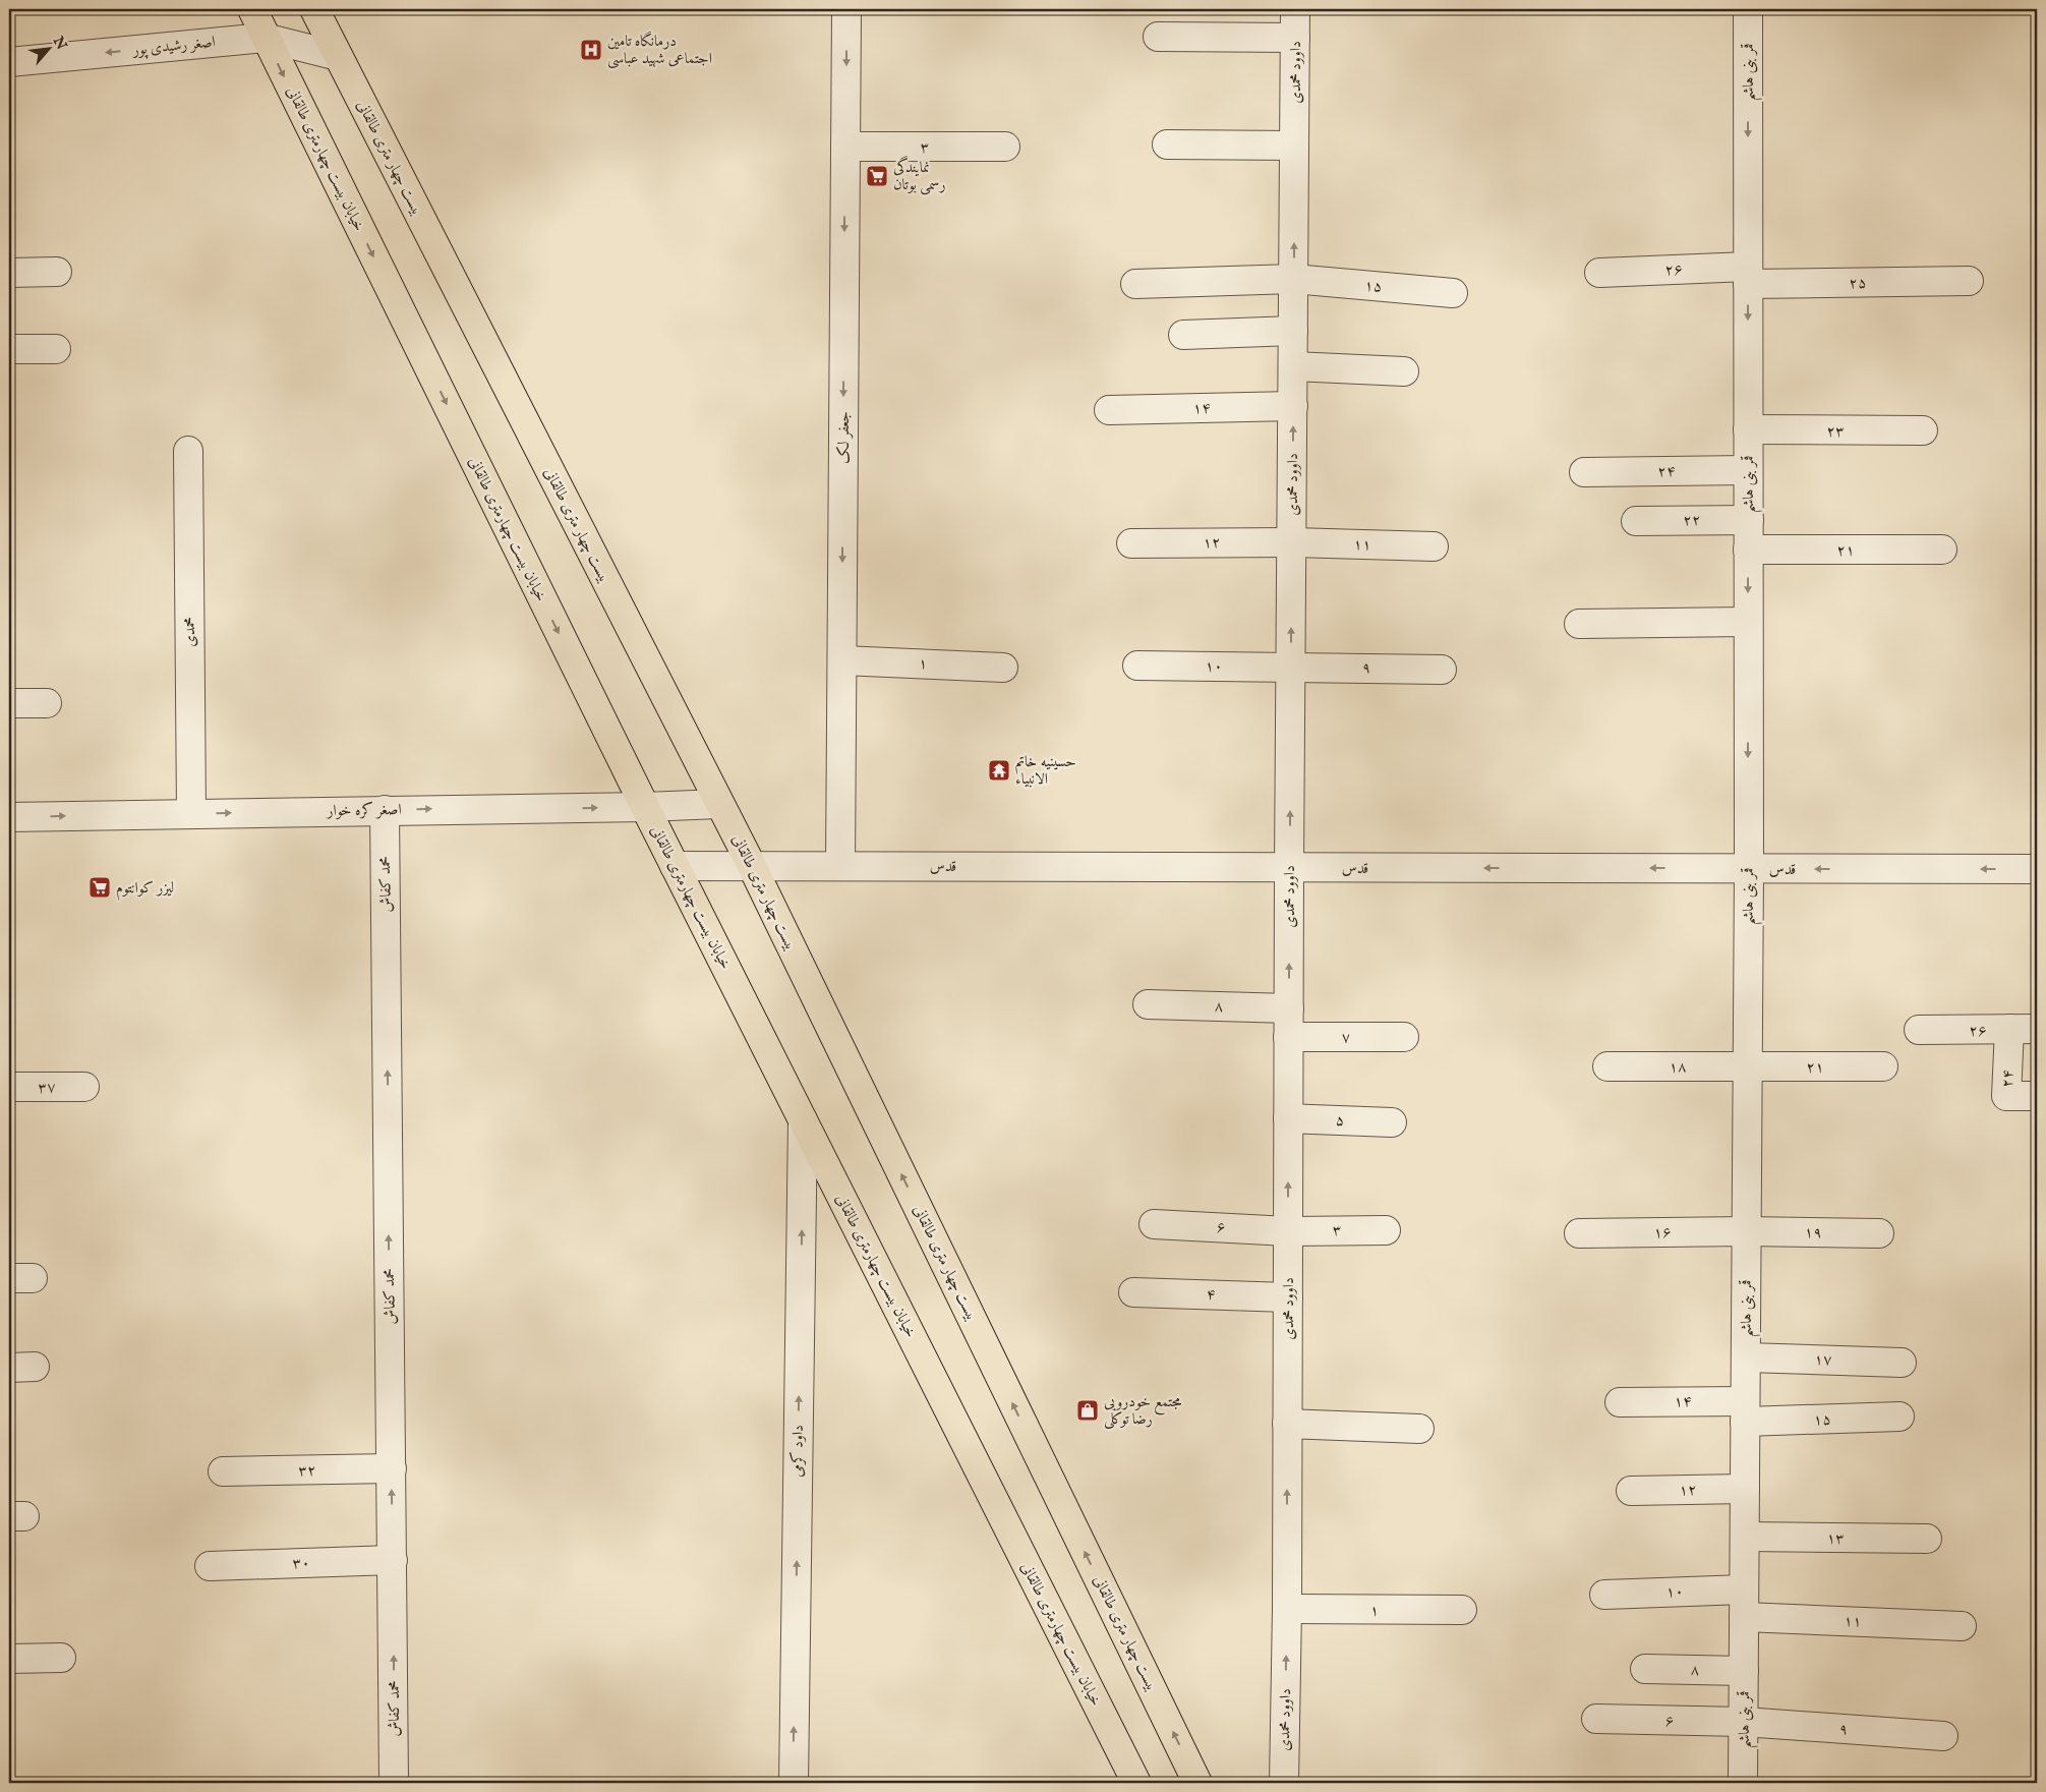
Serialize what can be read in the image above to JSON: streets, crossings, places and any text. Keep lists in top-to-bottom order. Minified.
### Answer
{"streets":{"main road":["بیست چهار متری طالقانی","خیابان بیست چهارمتری طالقانی"],"street":["اصغر رشیدی پور","داوود محمدی","قمر بنی هاشم","۳","۲۶","۲۵","۱۵","۱۴","۲۳","جعفر لک","۲۴","۲۲","۱۲","۱۱","۲۱","محمدی","۱","۱۰","۹","اصغر کره خوار","قدس","محمد کفاش","۸","۷","۱۸","۳۷","۵","۶","۱۶","۱۹","۴","۱۷","داود کرمی","۳۲","۱۳","۳۰"]},"crossings":[["اصغر رشیدی پور","بیست چهار متری طالقانی"],["اصغر رشیدی پور","خیابان بیست چهارمتری طالقانی"],["داوود محمدی","۳"],["داوود محمدی","۱۵"],["داوود محمدی","۱۴"],["داوود محمدی","۱۲"],["داوود محمدی","۱۱"],["داوود محمدی","۱"],["داوود محمدی","۱۰"],["داوود محمدی","۹"],["داوود محمدی","قدس"],["داوود محمدی","۸"],["داوود محمدی","۷"],["داوود محمدی","۵"],["داوود محمدی","۶"],["داوود محمدی","۴"],["قمر بنی هاشم","۲۶"],["قمر بنی هاشم","۲۵"],["قمر بنی هاشم","۱۵"],["قمر بنی هاشم","۱۴"],["قمر بنی هاشم","۲۳"],["قمر بنی هاشم","۲۴"],["قمر بنی هاشم","۲۲"],["قمر بنی هاشم","۱۲"],["قمر بنی هاشم","۱۱"],["قمر بنی هاشم","۲۱"],["قمر بنی هاشم","۱۰"],["قمر بنی هاشم","۹"],["قمر بنی هاشم","قدس"],["قمر بنی هاشم","۸"],["قمر بنی هاشم","۱۸"],["قمر بنی هاشم","۶"],["قمر بنی هاشم","۱۶"],["قمر بنی هاشم","۱۹"],["قمر بنی هاشم","۱۷"],["قمر بنی هاشم","۱۳"],["۳","جعفر لک"],["۳","۶"],["بیست چهار متری طالقانی","اصغر کره خوار"],["بیست چهار متری طالقانی","قدس"],["خیابان بیست چهارمتری طالقانی","اصغر کره خوار"],["خیابان بیست چهارمتری طالقانی","قدس"],["خیابان بیست چهارمتری طالقانی","داود کرمی"],["۲۶","۲۵"],["۲۶","۲۴"],["۱۵","۱۴"],["جعفر لک","۱"],["جعفر لک","قدس"],["۱۲","۱۱"],["۲۱","۱۸"],["محمدی","اصغر کره خوار"],["۱۰","۹"],["۹","۶"],["اصغر کره خوار","محمد کفاش"],["محمد کفاش","۳۲"],["محمد کفاش","۳۰"],["۱۶","۱۹"]],"one_way":["اصغر رشیدی پور","داوود محمدی","قمر بنی هاشم","بیست چهار متری طالقانی","خیابان بیست چهارمتری طالقانی","جعفر لک","اصغر کره خوار","قدس","محمد کفاش","داود کرمی"],"places":{"hospital":["درمانگاه تامین اجتماعی شهید عباسی"],"supermarket":["نمایندگی رسمی بوتان","لیزر کوانتوم"],"temple":["حسینیه خاتم الانبیاء"],"shop":["مجتمع خودرویی رضا توکلی"]},"north":"top right"}
